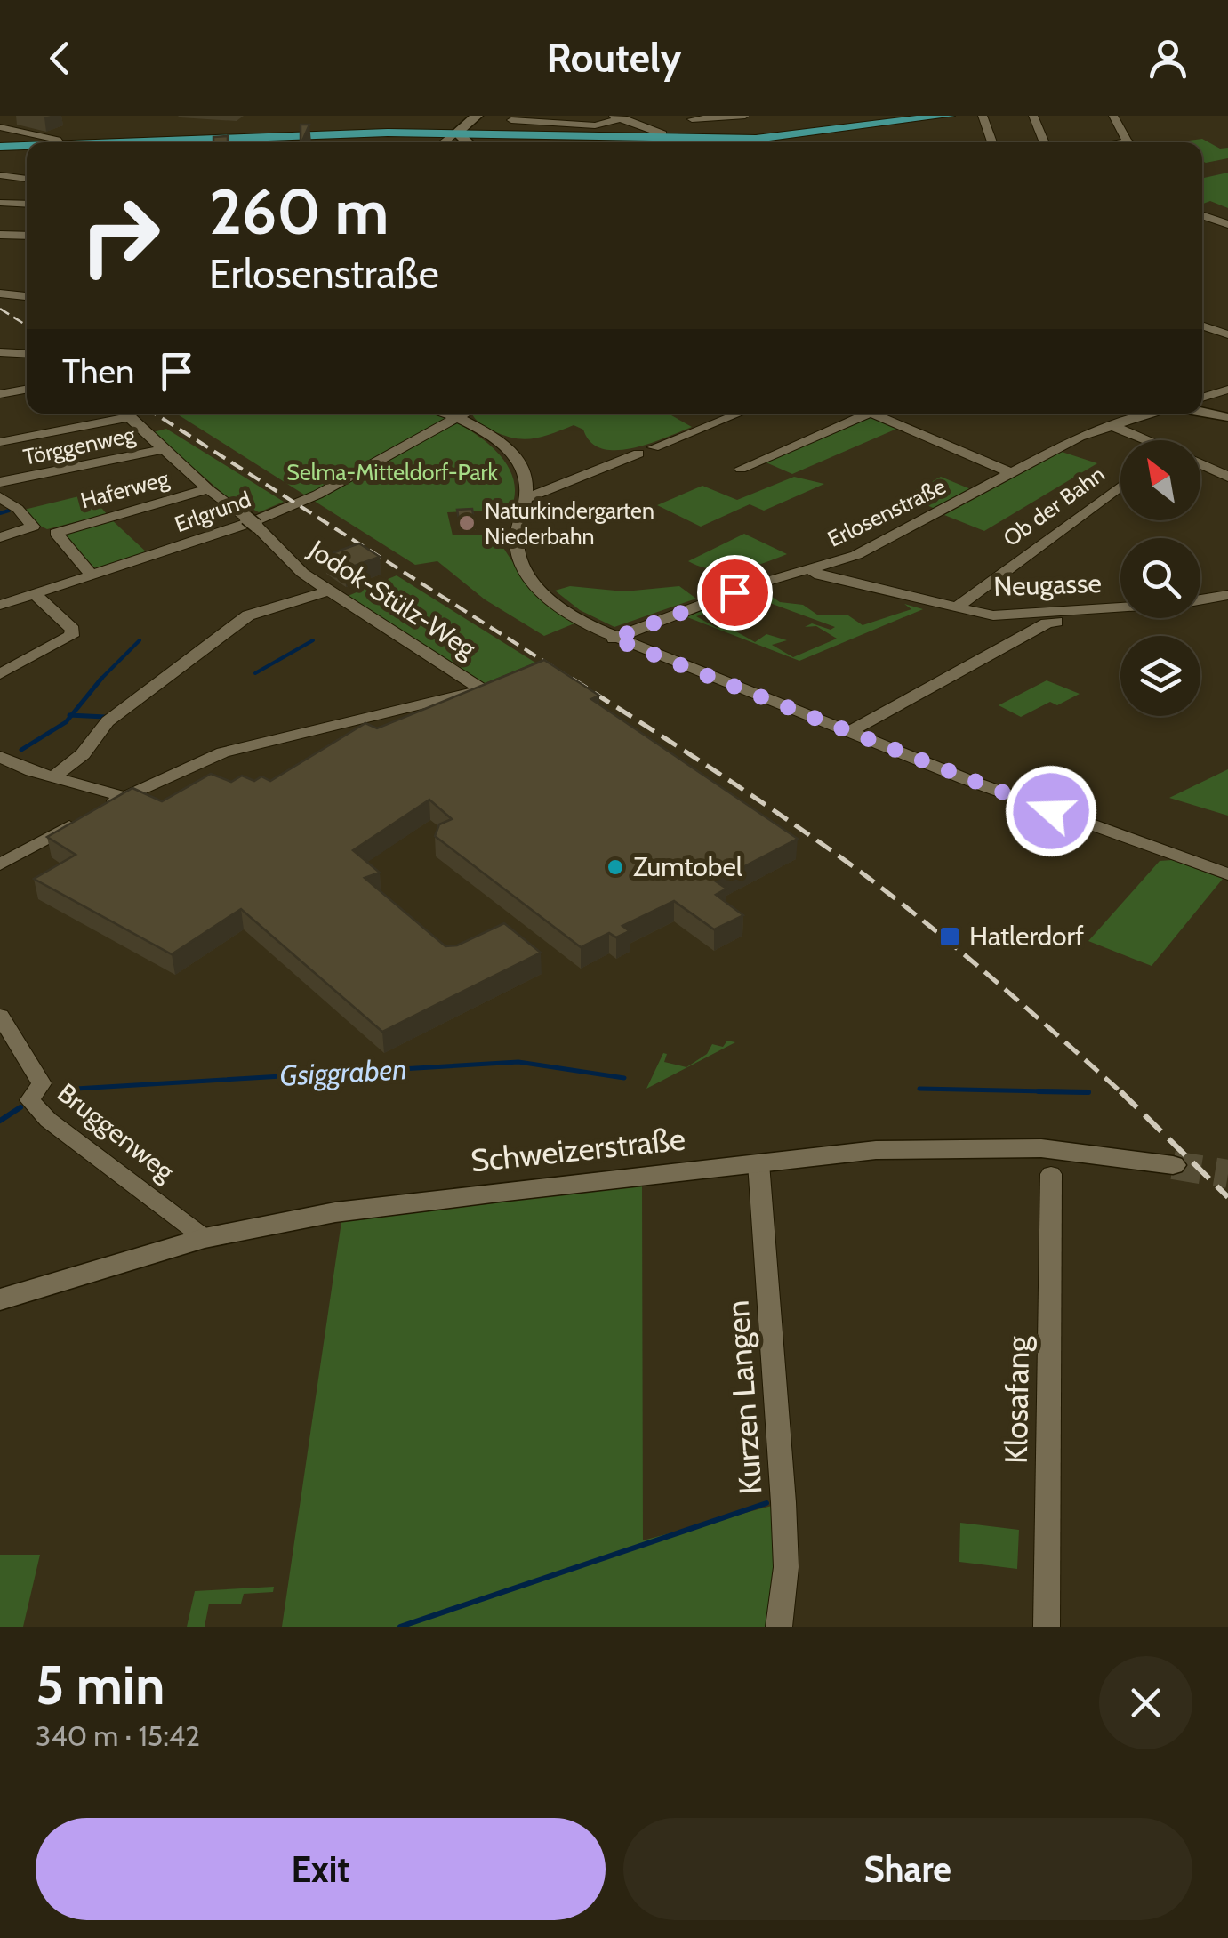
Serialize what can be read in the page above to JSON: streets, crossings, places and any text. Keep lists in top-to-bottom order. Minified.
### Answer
{"streets":{"street":["Törggenweg","Haferweg","Ob der Bahn","Erlgrund","Erlosenstraße","Neugasse","Jodok-Stülz-Weg","Bruggenweg","Schweizerstraße","Kurzen Langen","Klosafang"]},"crossings":[["Törggenweg","Jodok-Stülz-Weg"],["Haferweg","Erlgrund"],["Haferweg","Jodok-Stülz-Weg"],["Ob der Bahn","Neugasse"],["Erlosenstraße","Neugasse"],["Bruggenweg","Schweizerstraße"],["Schweizerstraße","Kurzen Langen"]],"water":["Gsiggraben"],"parks":["Selma-Mitteldorf-Park"],"places":{"other":["Naturkindergarten Niederbahn","Zumtobel"],"transit":["Hatlerdorf"]},"north":"top left","page":{"header":"Routely","turn":["260 m","Erlosenstraße"],"then":"Then","heading":["5 min","340 m · 15:42"],"buttons":["Exit","Share"]}}
